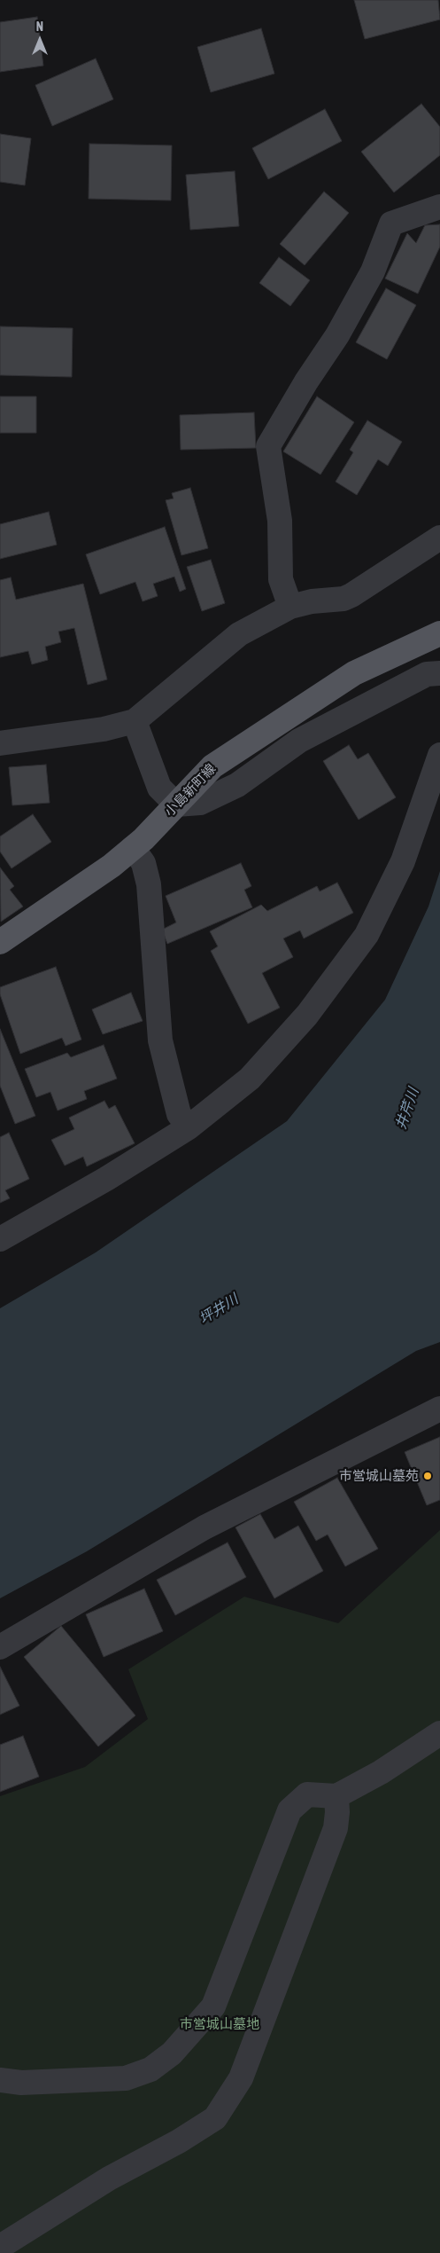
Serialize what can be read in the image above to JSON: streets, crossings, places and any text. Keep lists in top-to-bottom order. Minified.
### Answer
{"streets":{"main road":["小島新町線"]},"water":["井芹川","坪井川"],"parks":["市営城山墓地"],"places":["市営城山墓苑"],"north":"top"}
